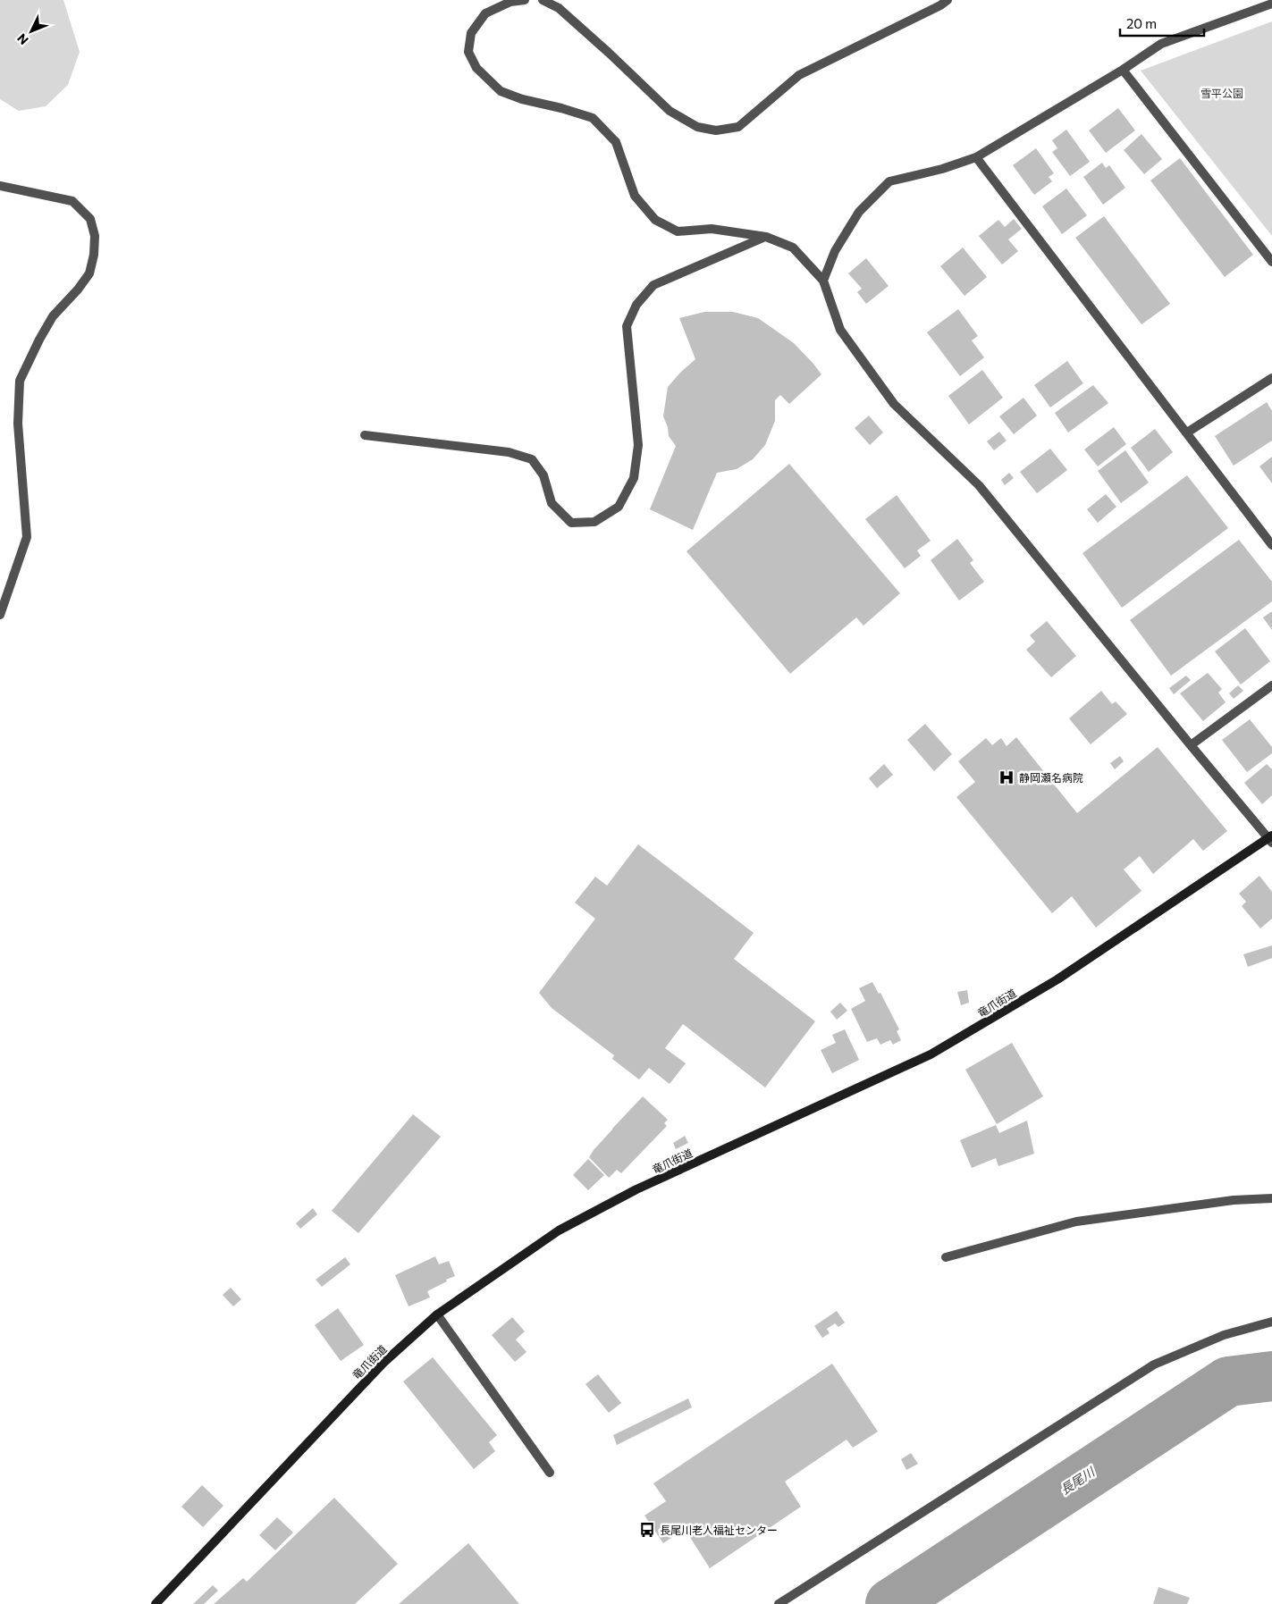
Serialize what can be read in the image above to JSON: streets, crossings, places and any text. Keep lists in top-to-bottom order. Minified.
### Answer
{"streets":{"main road":["竜爪街道"]},"water":["長尾川"],"parks":["雪平公園"],"places":{"hospital":["静岡瀬名病院"],"bus stop":["長尾川老人福祉センター"]},"scale_bar":"20 m","north":"bottom left"}
